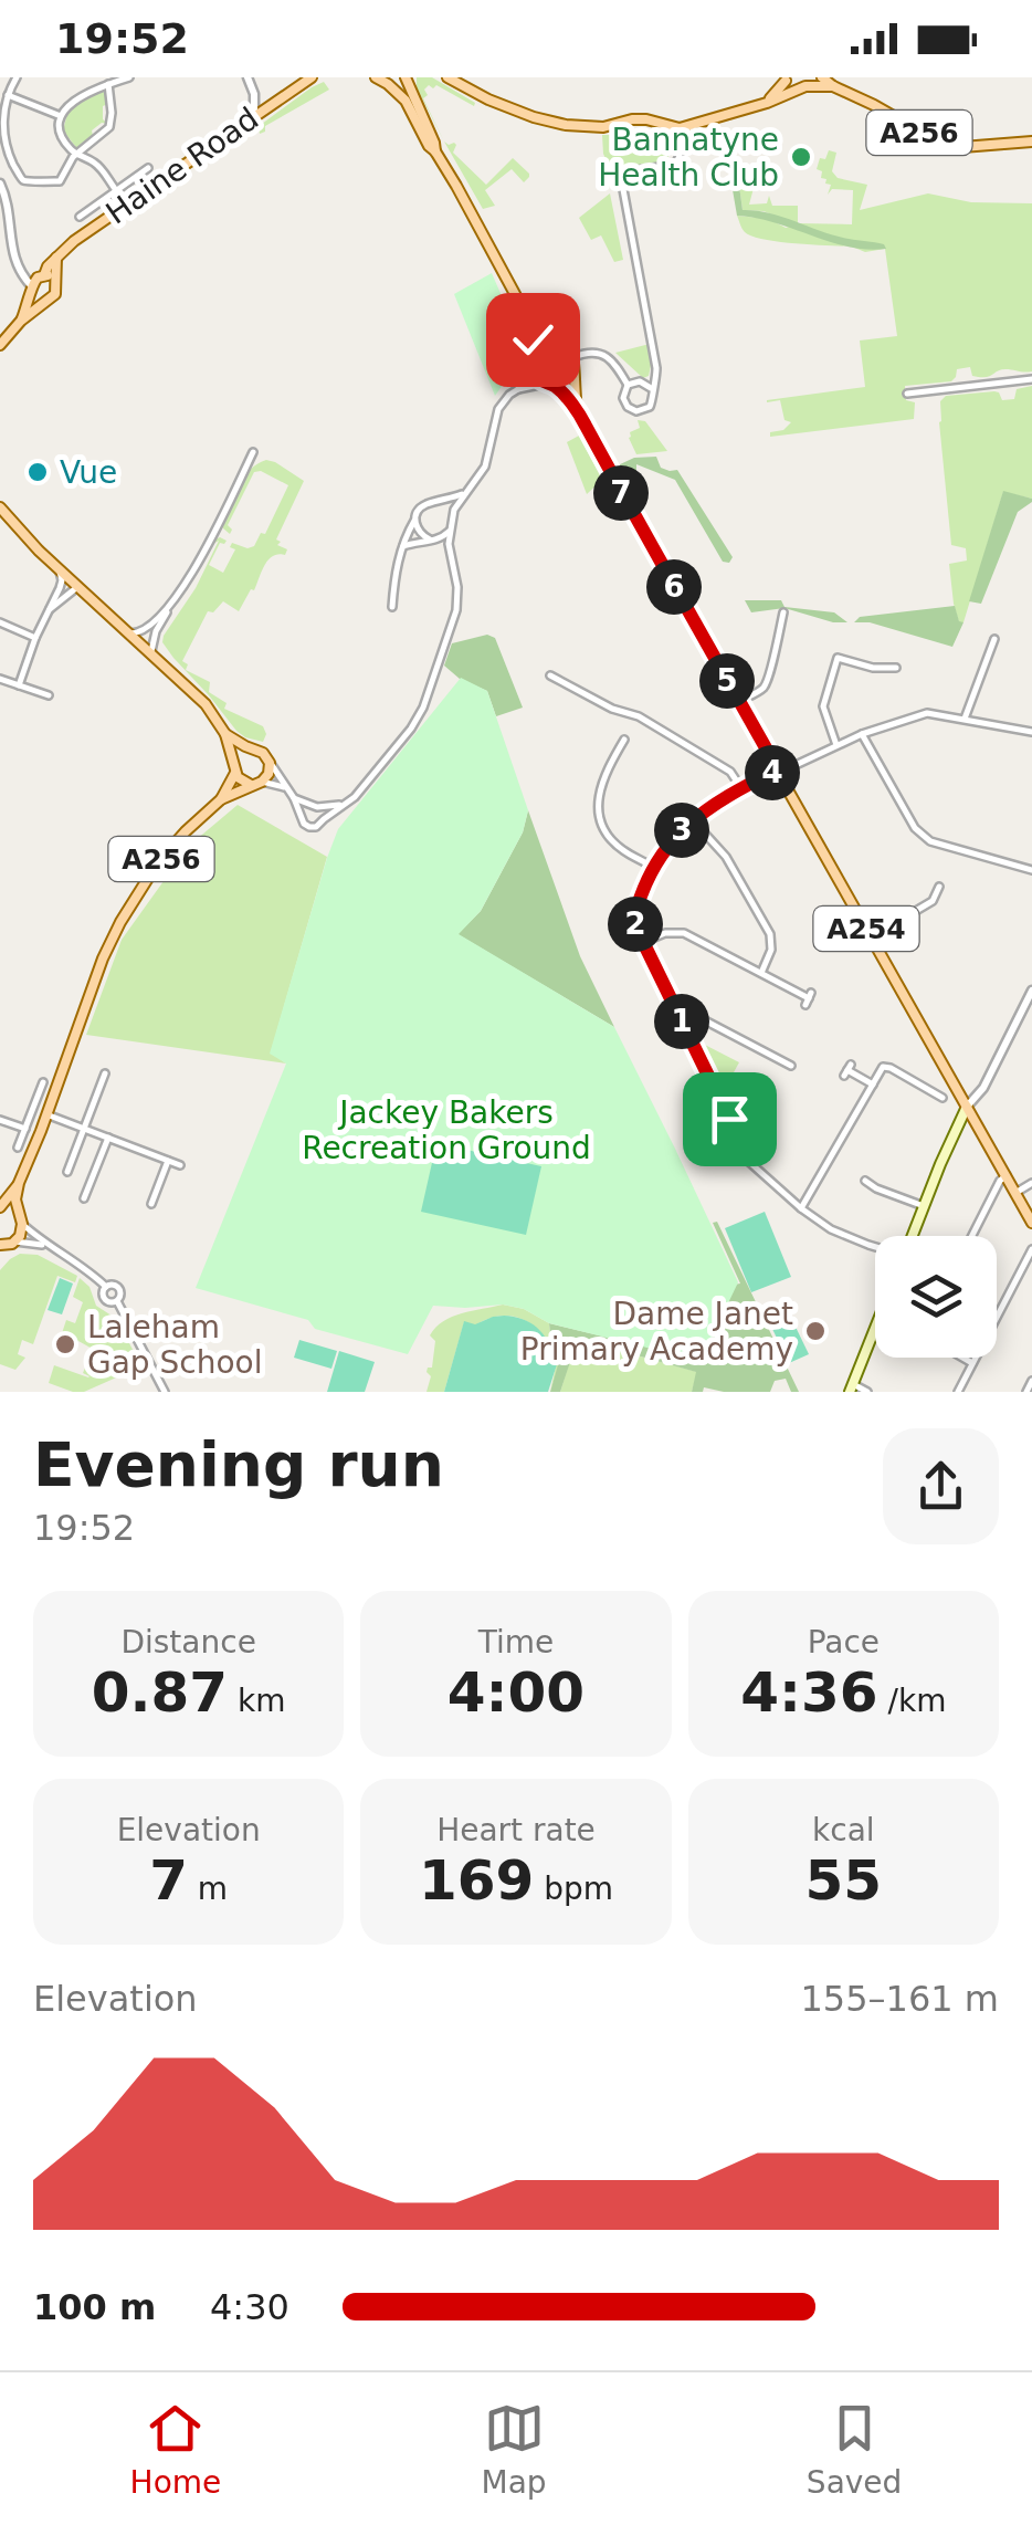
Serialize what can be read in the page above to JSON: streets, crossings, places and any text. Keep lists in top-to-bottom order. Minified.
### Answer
{"streets":{"main road":["A256","Haine Road","A254"]},"parks":["Jackey Bakers Recreation Ground"],"places":["Bannatyne Health Club","Vue","Dame Janet Primary Academy","Laleham Gap School"],"page":{"status":"19:52","pins":["7","6","5","4","3","2","1"],"heading":["Evening run","19:52"],"stats":[["Distance","0.87 km"],["Time","4:00"],["Pace","4:36 /km"],["Elevation","7 m"],["Heart rate","169 bpm"],["kcal","55"]],"chart":["Elevation","155–161 m"],"list":[{"name":"100 m","note":"4:30"}],"tabs":["Home","Map","Saved"]}}
